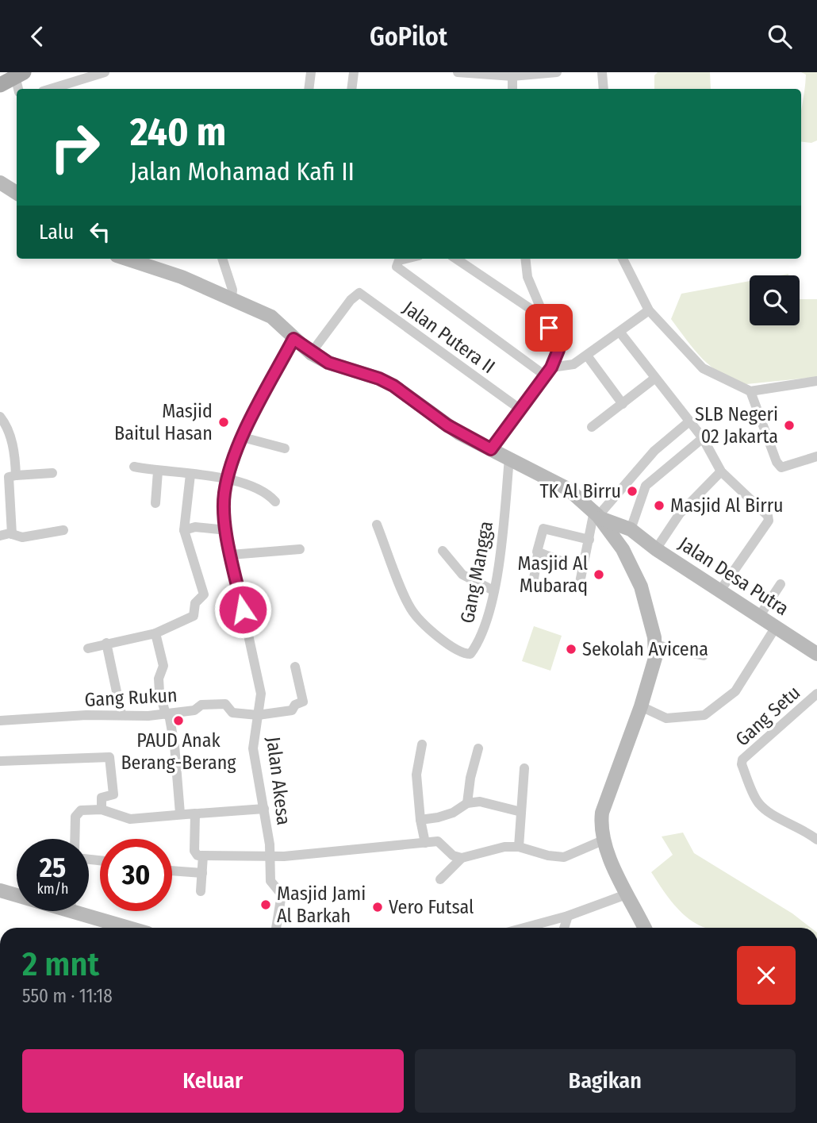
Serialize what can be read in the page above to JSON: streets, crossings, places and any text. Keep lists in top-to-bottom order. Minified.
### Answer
{"streets":{"main road":["Jalan Desa Putra"],"street":["Jalan Putera II","Gang Mangga","Gang Rukun","Gang Setu","Jalan Akesa"]},"crossings":[["Gang Rukun","Jalan Akesa"]],"places":["Masjid Baitul Hasan","SLB Negeri 02 Jakarta","TK Al Birru","Masjid Al Birru","Masjid Al Mubaraq","Sekolah Avicena","PAUD Anak Berang-Berang","Masjid Jami Al Barkah","Vero Futsal"],"page":{"header":"GoPilot","turn":["240 m","Jalan Mohamad Kafi II"],"then":"Lalu","speed":"25 km/h","limit":"30","heading":["2 mnt","550 m · 11:18"],"buttons":["Keluar","Bagikan"]}}
